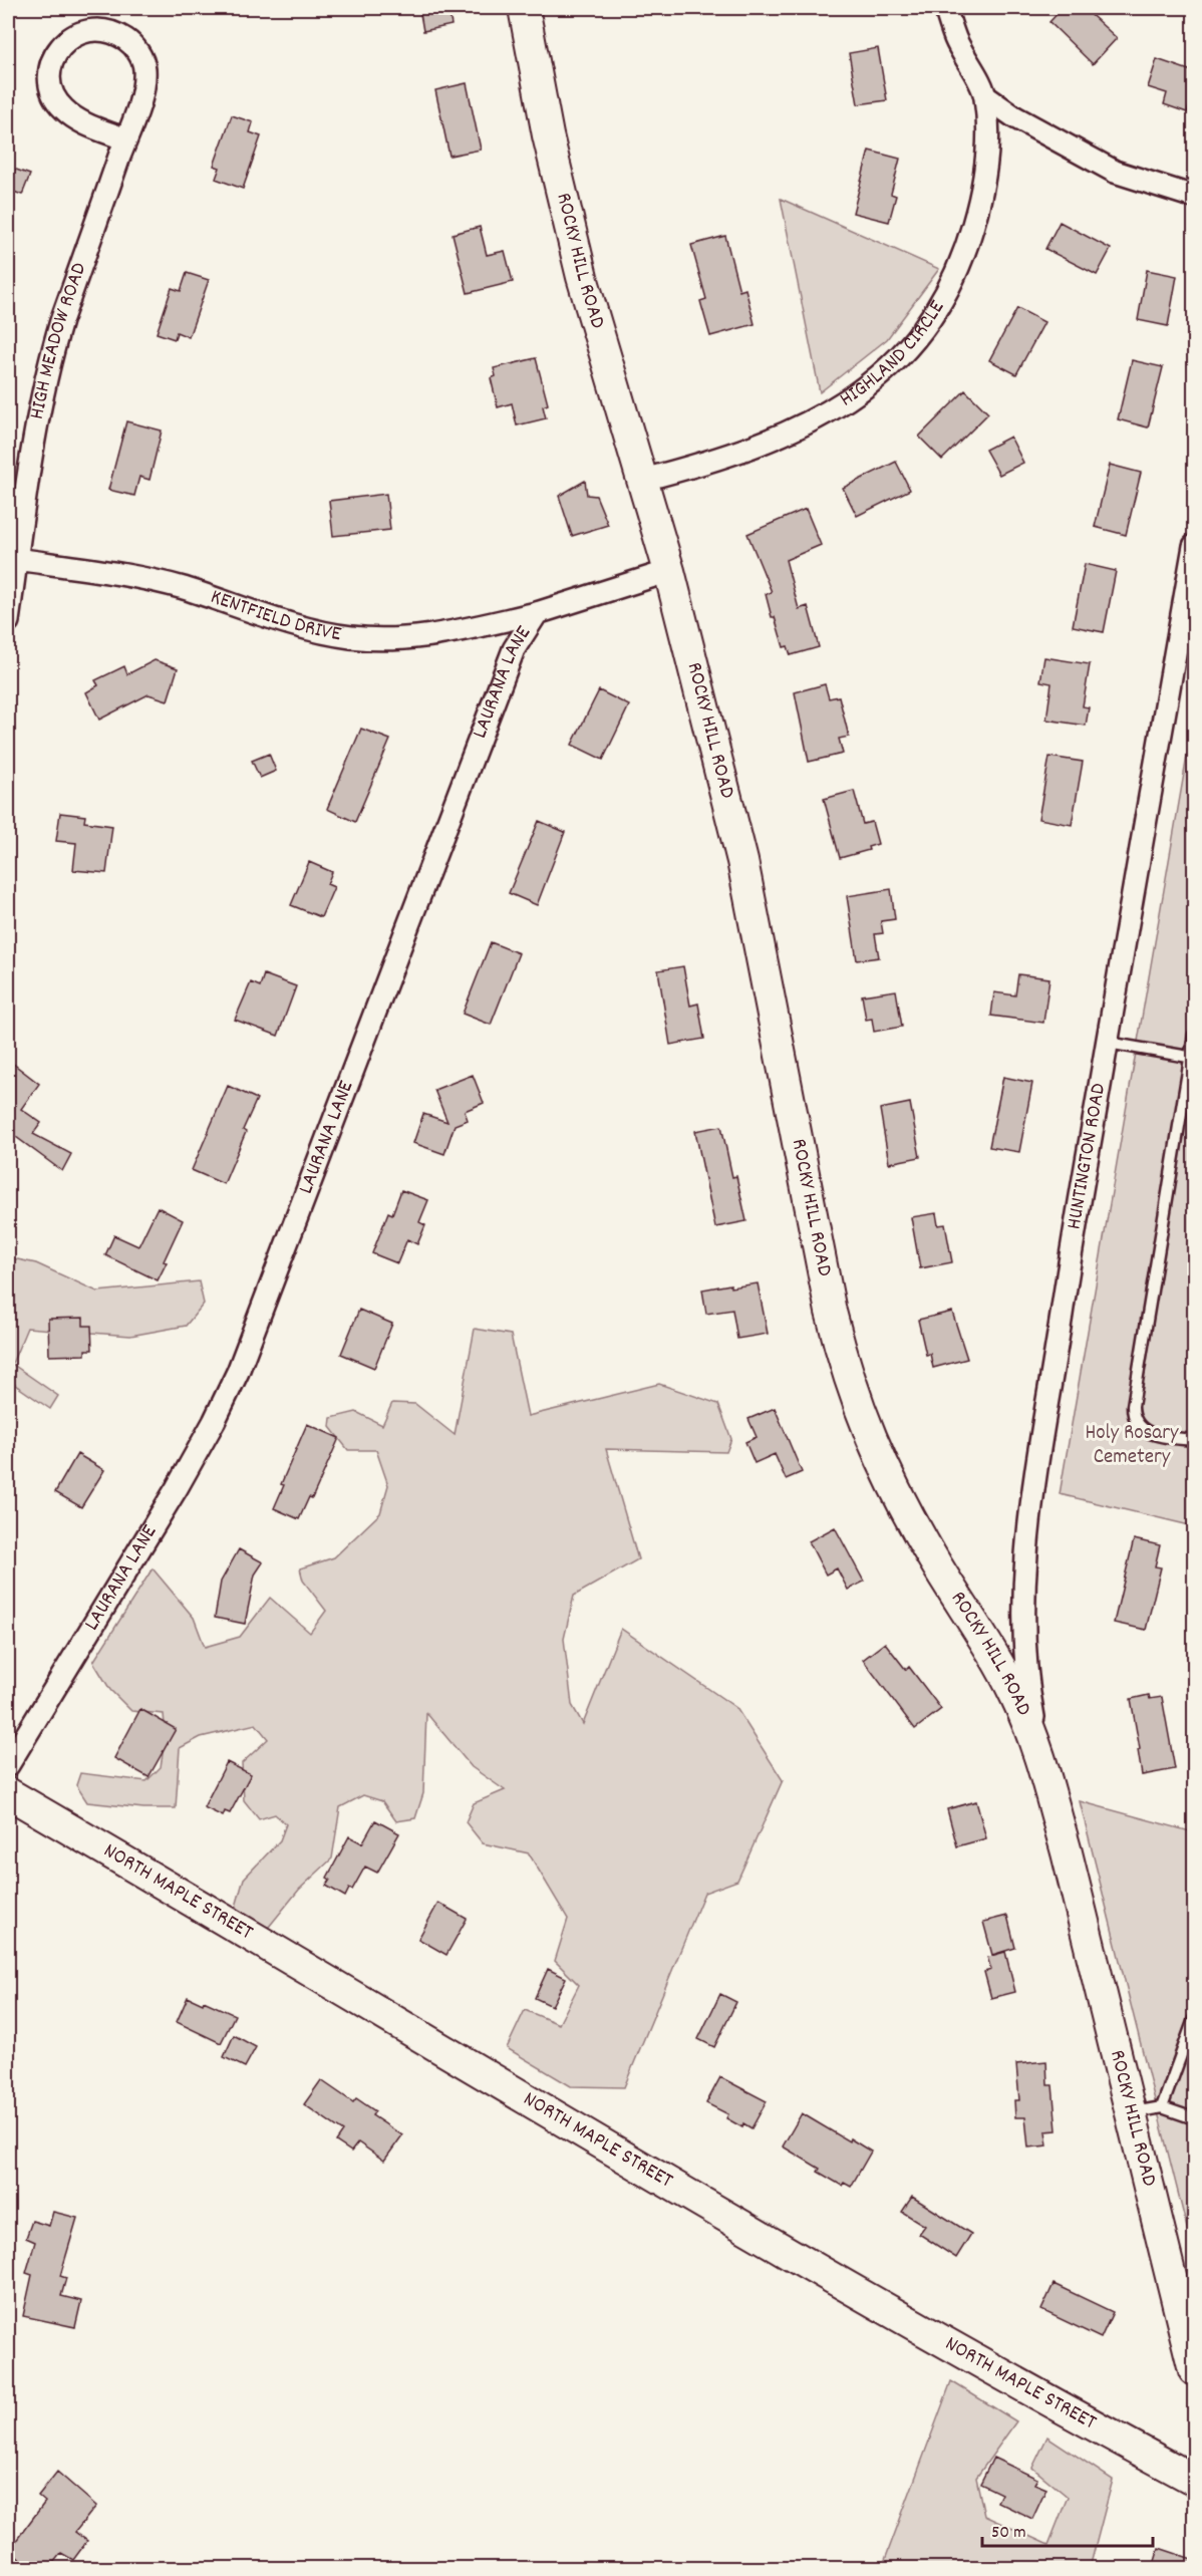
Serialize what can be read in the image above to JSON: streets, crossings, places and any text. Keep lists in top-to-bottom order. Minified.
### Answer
{"streets":{"street":["ROCKY HILL ROAD","HIGH MEADOW ROAD","HIGHLAND CIRCLE","KENTFIELD DRIVE","LAURANA LANE","HUNTINGTON ROAD","NORTH MAPLE STREET"]},"crossings":[["ROCKY HILL ROAD","HIGHLAND CIRCLE"],["ROCKY HILL ROAD","LAURANA LANE"],["ROCKY HILL ROAD","HUNTINGTON ROAD"],["HIGH MEADOW ROAD","KENTFIELD DRIVE"],["KENTFIELD DRIVE","LAURANA LANE"]],"parks":["Holy Rosary Cemetery"],"scale_bar":"50 m"}
